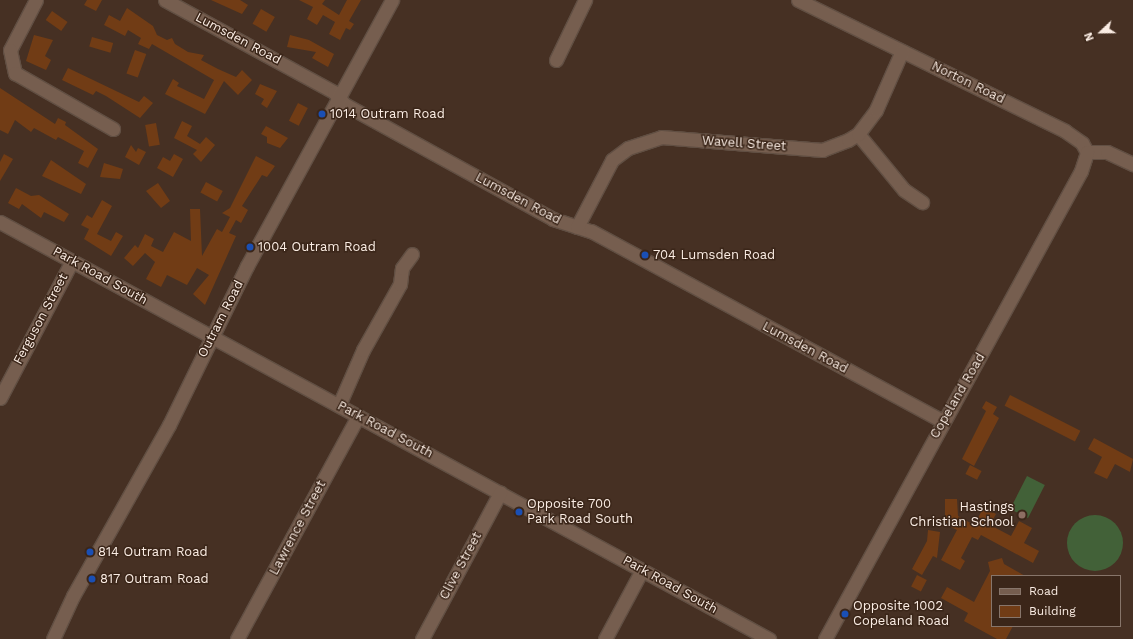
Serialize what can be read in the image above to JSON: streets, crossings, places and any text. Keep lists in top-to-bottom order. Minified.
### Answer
{"streets":{"street":["Lumsden Road","Norton Road","Wavell Street","Park Road South","Ferguson Street","Outram Road","Copeland Road","Lawrence Street","Clive Street"]},"crossings":[["Lumsden Road","Wavell Street"],["Lumsden Road","Outram Road"],["Lumsden Road","Copeland Road"],["Norton Road","Wavell Street"],["Norton Road","Copeland Road"],["Park Road South","Ferguson Street"],["Park Road South","Outram Road"],["Park Road South","Lawrence Street"],["Park Road South","Clive Street"]],"places":["1014 Outram Road","1004 Outram Road","704 Lumsden Road","Opposite 700 Park Road South","Hastings Christian School","814 Outram Road","817 Outram Road","Opposite 1002 Copeland Road"],"legend":["Road","Building"],"north":"left"}
